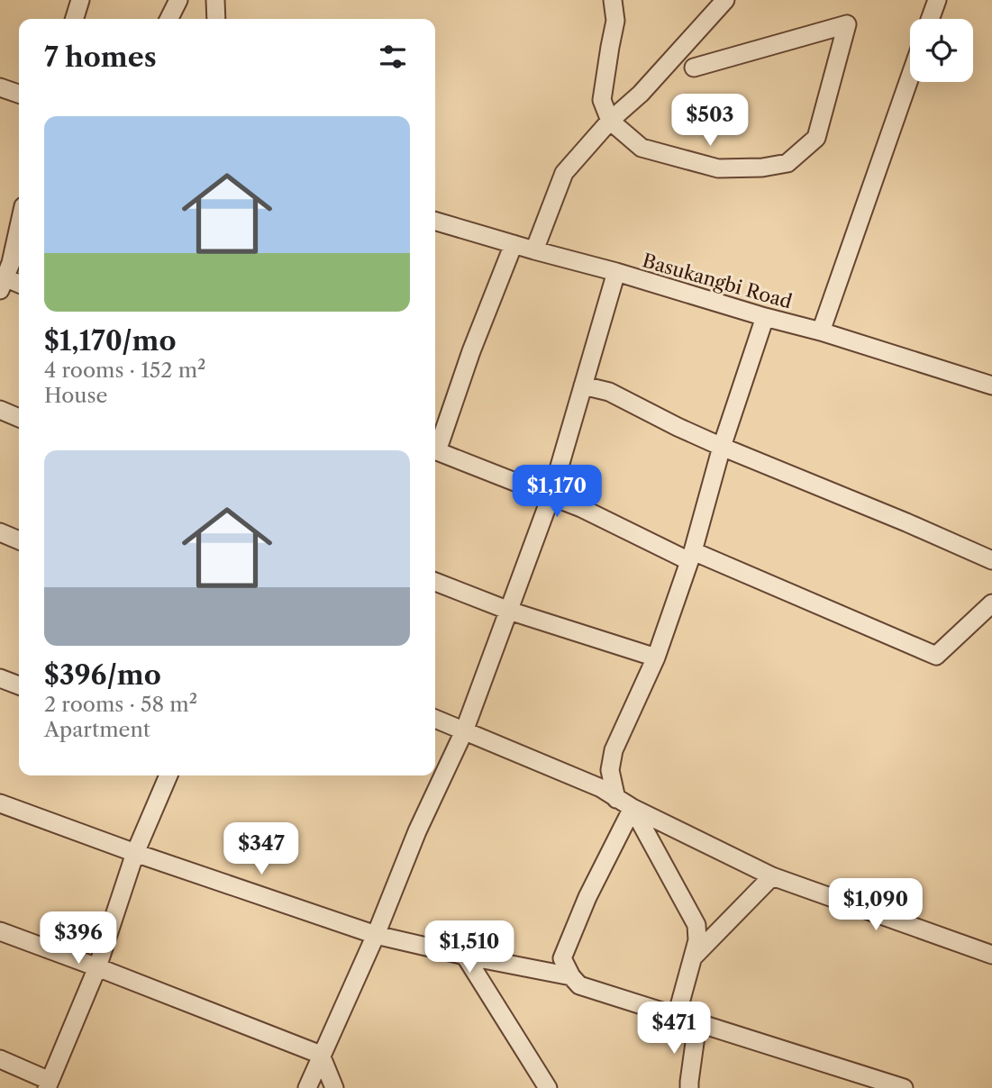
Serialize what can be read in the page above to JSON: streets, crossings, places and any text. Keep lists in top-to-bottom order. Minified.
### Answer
{"streets":{"street":["Basukangbi Road"]},"page":{"heading":"7 homes","price":["$503","$1,170","$347","$1,090","$396","$1,510","$471"],"list":[{"name":"$1,170/mo","note":"4 rooms · 152 m² · House"},{"name":"$396/mo","note":"2 rooms · 58 m² · Apartment"}]}}
